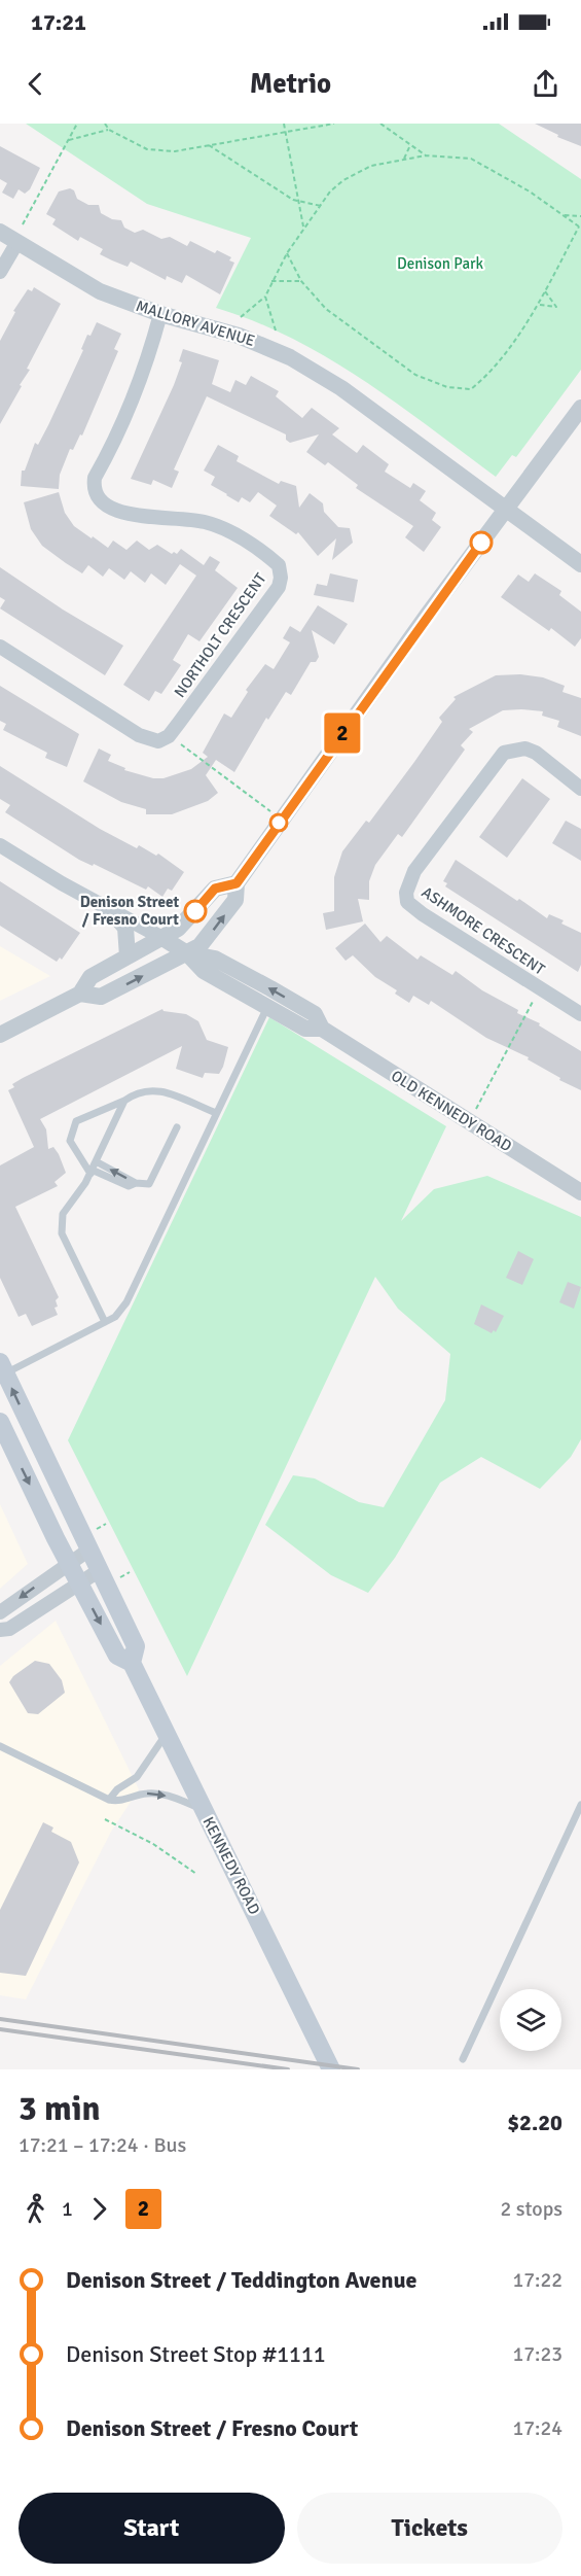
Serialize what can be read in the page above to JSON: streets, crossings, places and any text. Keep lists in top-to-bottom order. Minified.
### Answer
{"streets":{"main road":["KENNEDY ROAD"],"street":["MALLORY AVENUE","NORTHOLT CRESCENT","ASHMORE CRESCENT","OLD KENNEDY ROAD"]},"crossings":[["MALLORY AVENUE","NORTHOLT CRESCENT"]],"parks":["Denison Park"],"places":["Denison Street / Fresno Court"],"lines":["bus line 2"],"page":{"status":"17:21","header":"Metrio","on_map":"2","heading":["3 min","17:21 – 17:24 · Bus","$2.20"],"legs":["1","2","2 stops"],"list":[{"name":"Denison Street / Teddington Avenue","value":"17:22"},{"name":"Denison Street Stop #1111","value":"17:23"},{"name":"Denison Street / Fresno Court","value":"17:24"}],"buttons":["Start","Tickets"]}}
